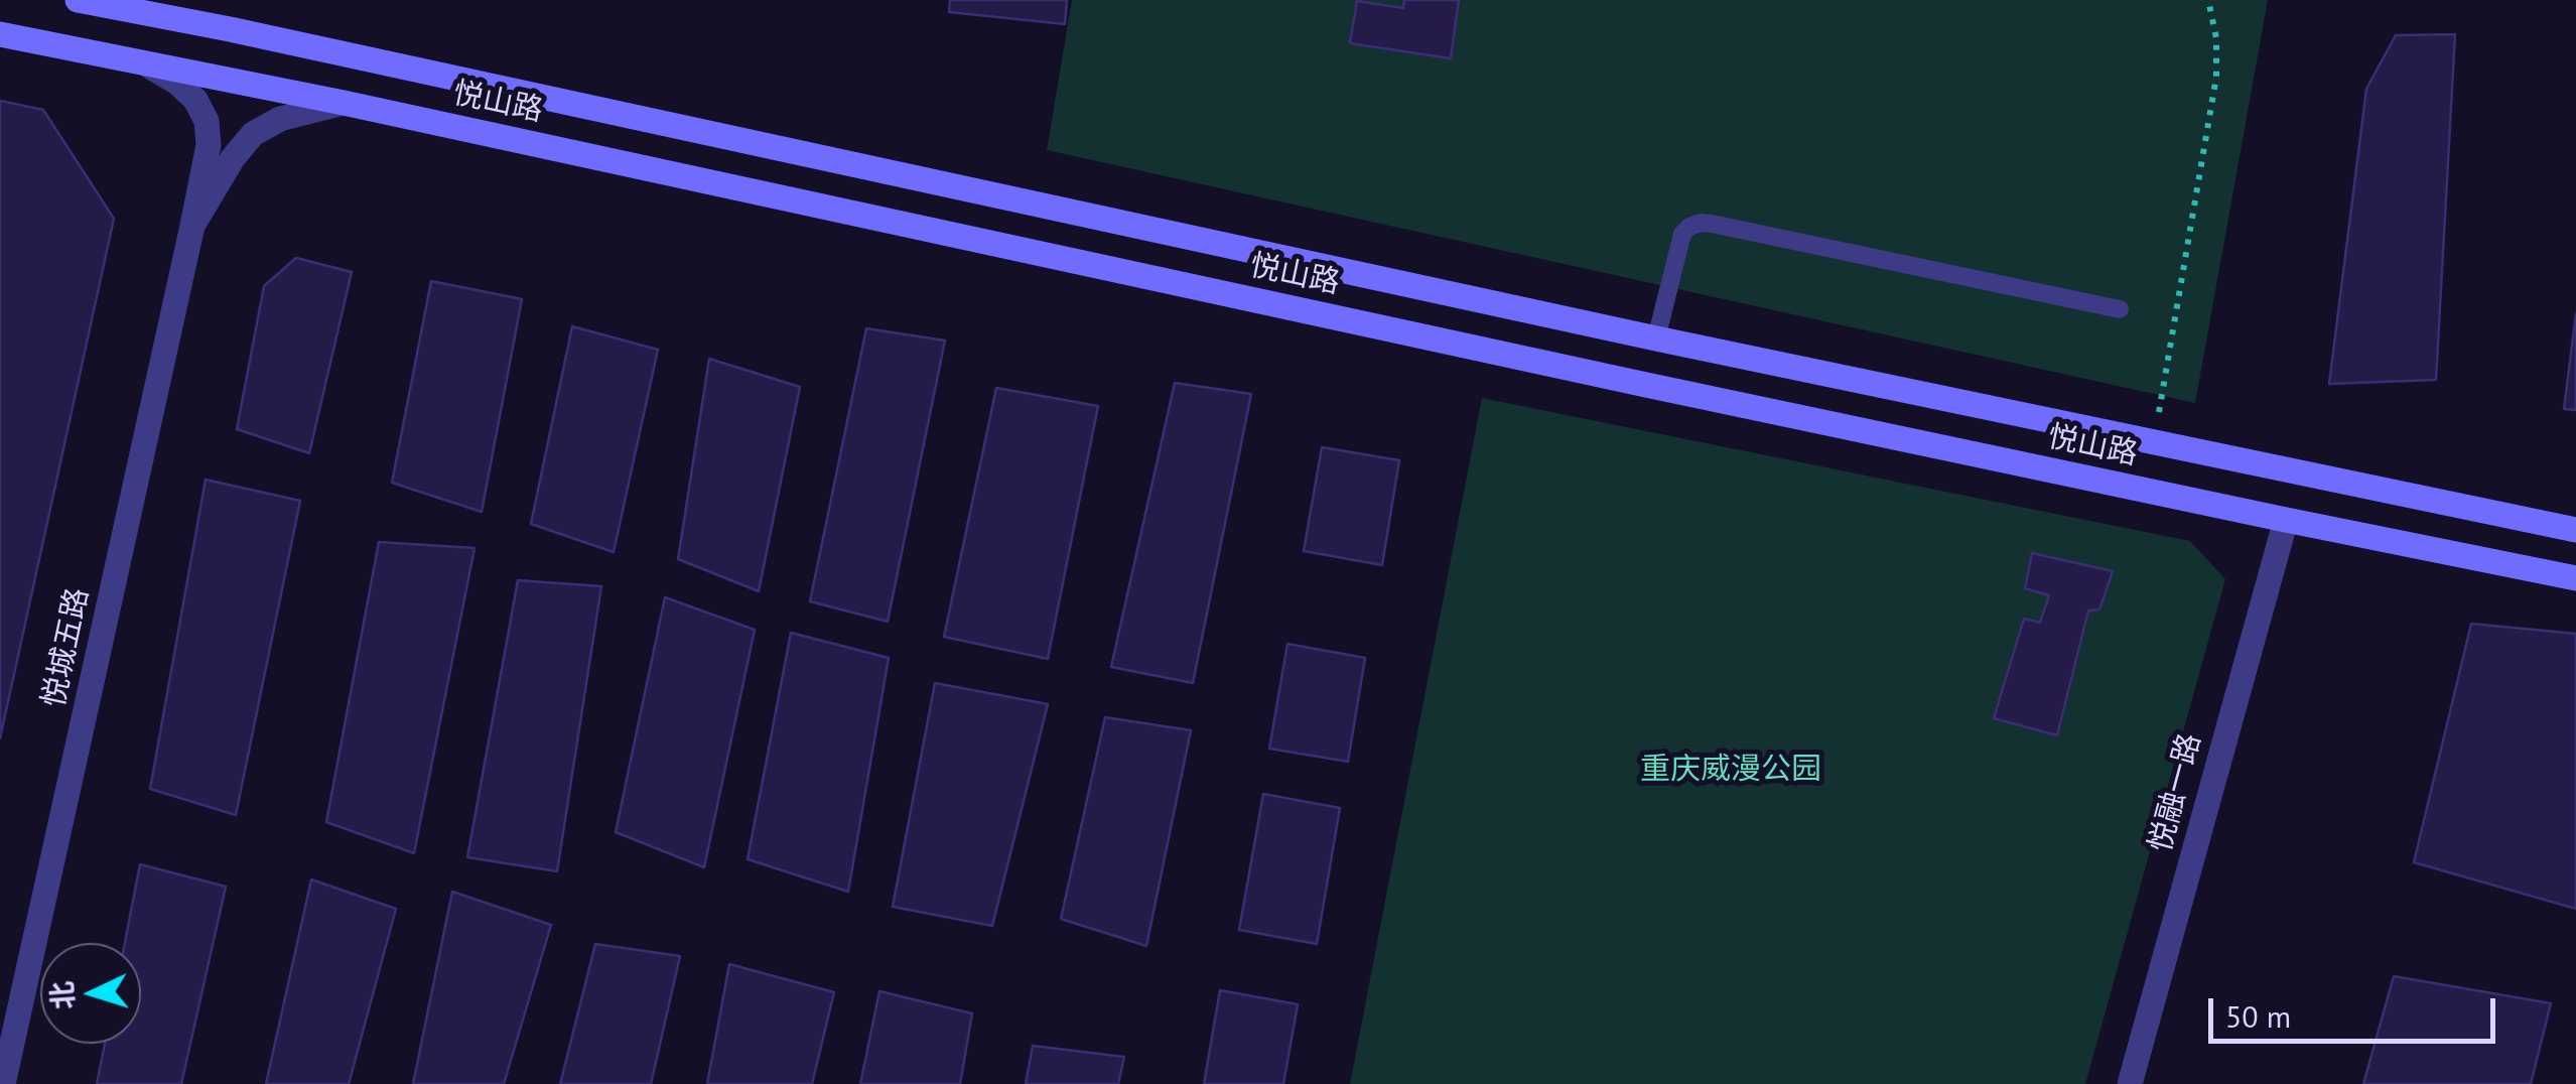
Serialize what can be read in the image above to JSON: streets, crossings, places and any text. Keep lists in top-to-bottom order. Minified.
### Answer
{"streets":{"main road":["悦山路"],"street":["悦城五路","悦融一路"]},"crossings":[["悦山路","悦城五路"],["悦山路","悦融一路"]],"parks":["重庆威漫公园"],"scale_bar":"50 m","north":"left"}
